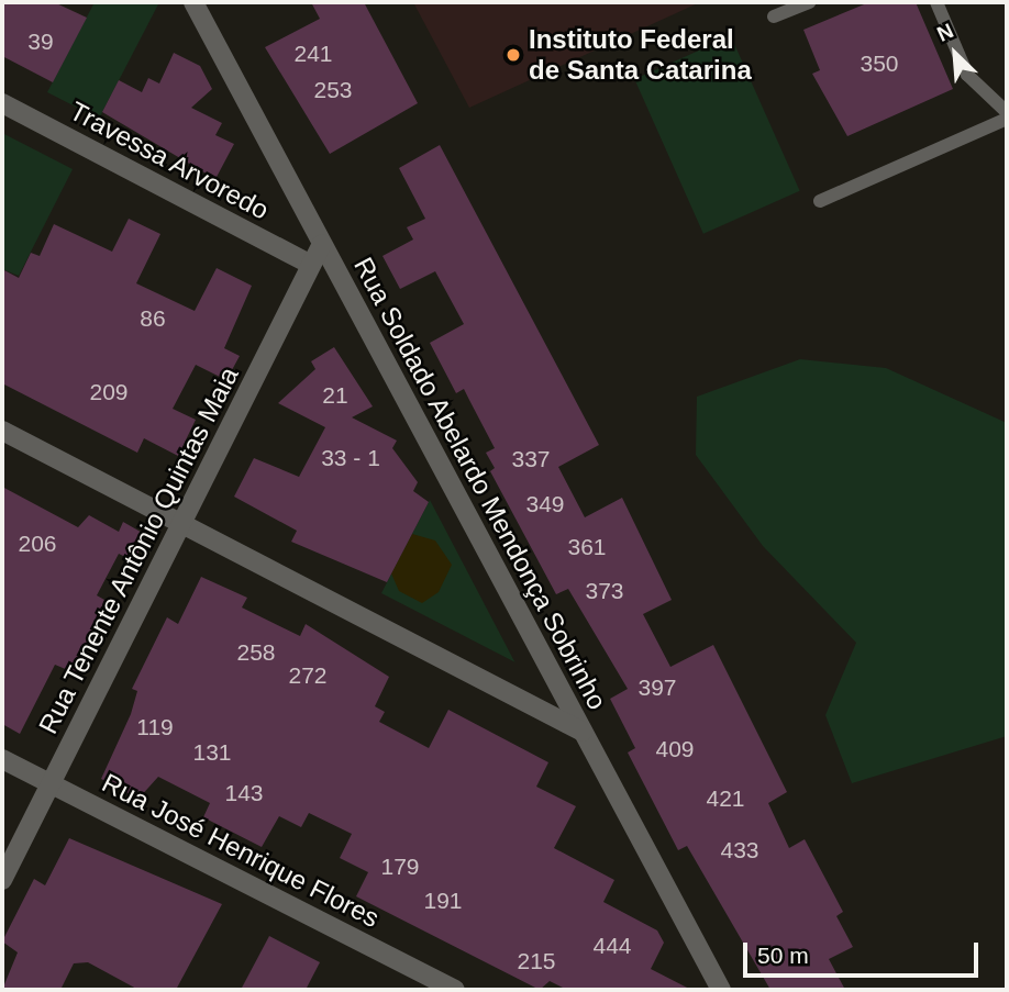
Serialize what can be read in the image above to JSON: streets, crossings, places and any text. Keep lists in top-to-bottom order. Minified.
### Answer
{"streets":{"street":["Travessa Arvoredo","Rua Soldado Abelardo Mendonça Sobrinho","Rua Tenente Antônio Quintas Maia","Rua José Henrique Flores"]},"crossings":[["Travessa Arvoredo","Rua Tenente Antônio Quintas Maia"],["Rua Soldado Abelardo Mendonça Sobrinho","Rua Tenente Antônio Quintas Maia"],["Rua Tenente Antônio Quintas Maia","Rua José Henrique Flores"]],"places":["Instituto Federal de Santa Catarina"],"house_numbers":["39","241","350","253","86","209","21","33 - 1","337","349","206","361","373","258","272","397","119","409","131","143","421","433","179","191","444","215"],"scale_bar":"50 m","north":"top left"}
